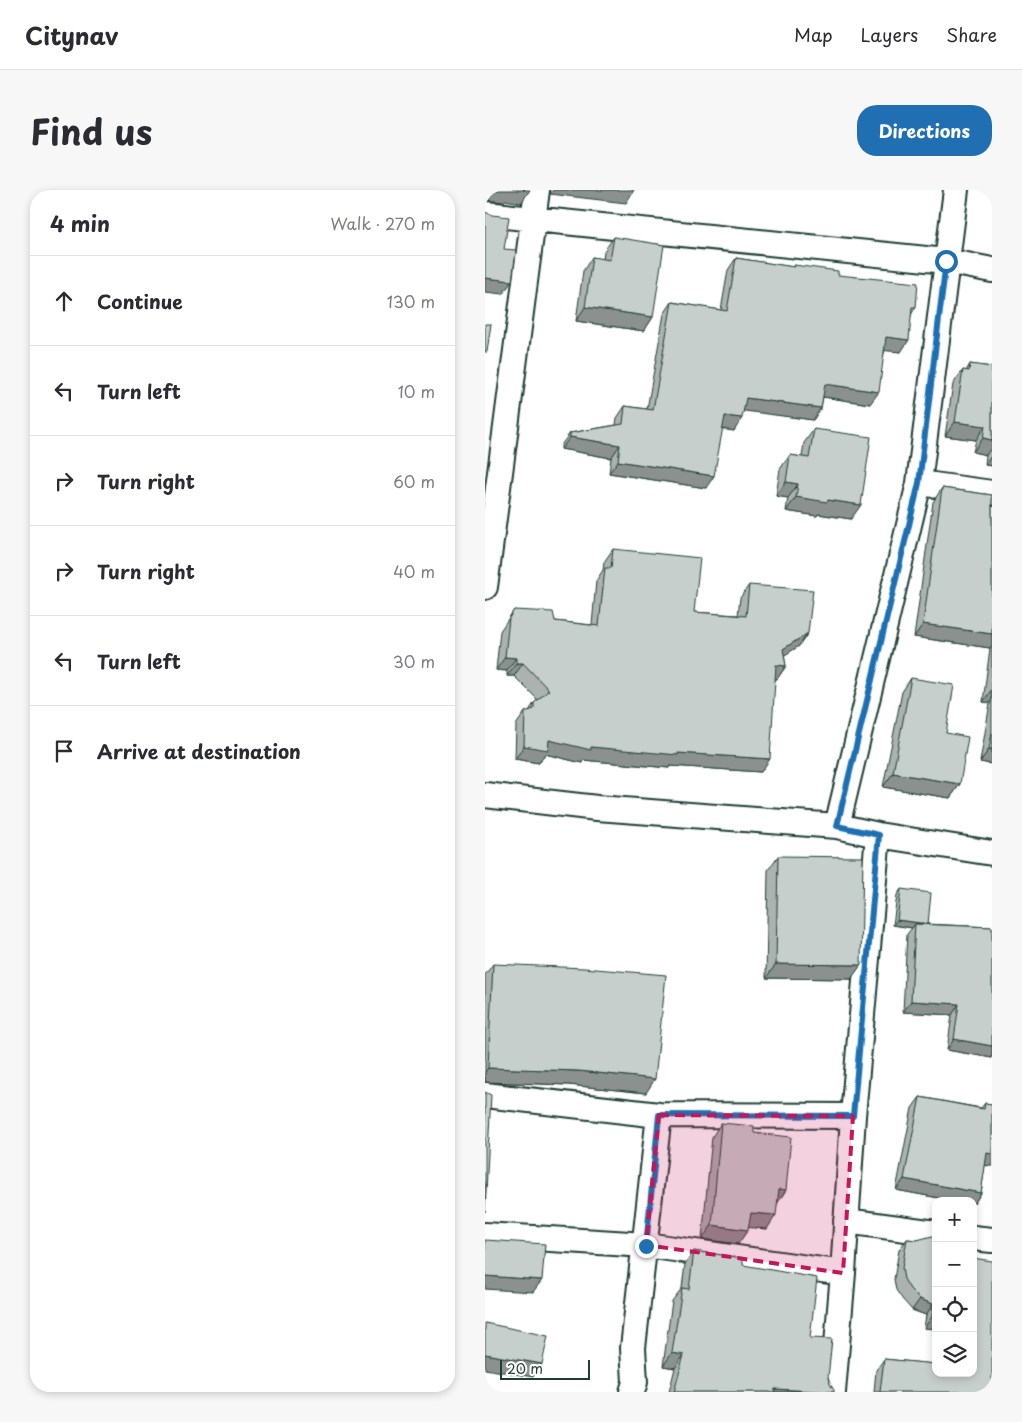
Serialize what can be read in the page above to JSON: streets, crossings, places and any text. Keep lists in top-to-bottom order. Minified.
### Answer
{"scale_bar":"20 m","page":{"header":"Citynav","nav":["Map","Layers","Share"],"title":"Find us","buttons":"Directions","heading":["4 min","Walk · 270 m"],"list":[["Continue","130 m"],["Turn left","10 m"],["Turn right","60 m"],["Turn right","40 m"],["Turn left","30 m"],"Arrive at destination"],"map_buttons":["+","−"],"scale":"20 m"}}
